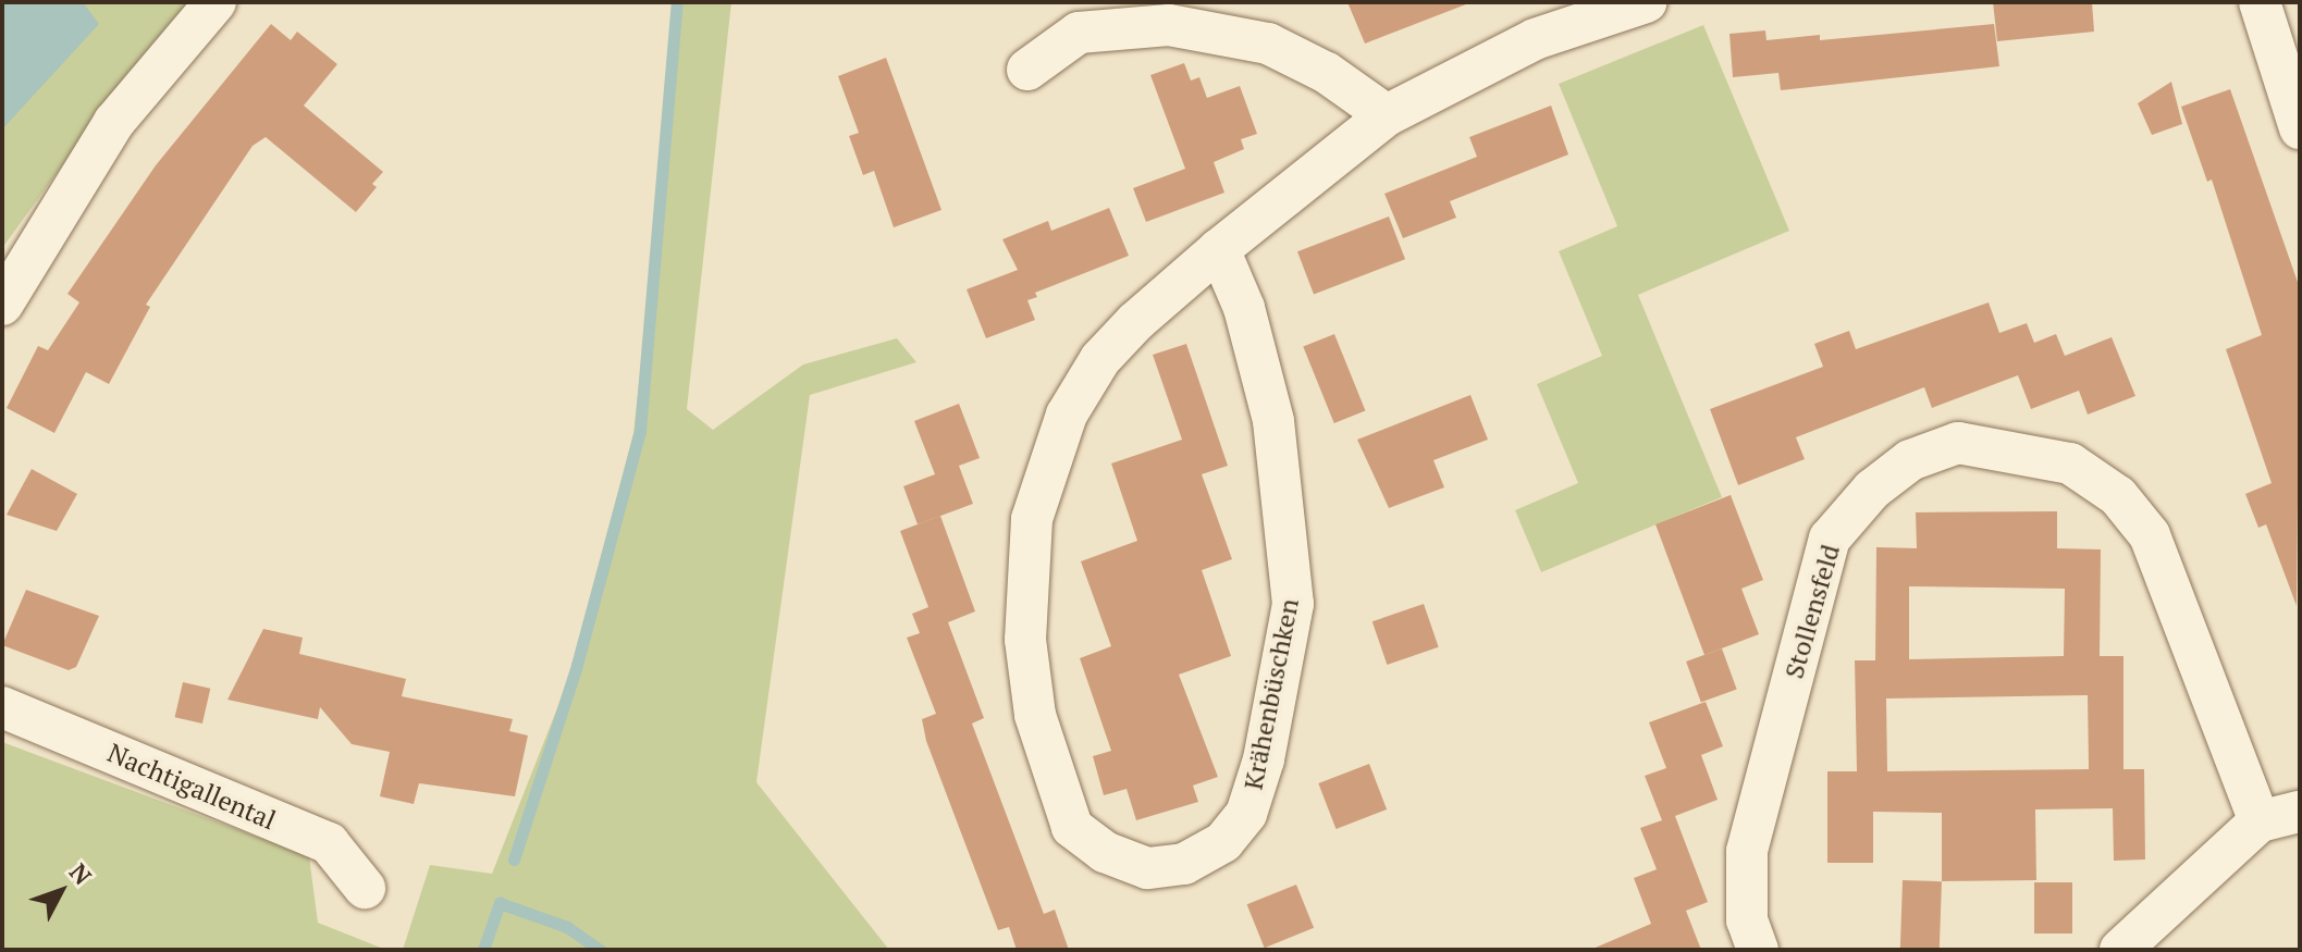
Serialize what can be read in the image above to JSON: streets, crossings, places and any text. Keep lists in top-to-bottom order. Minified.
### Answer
{"streets":{"street":["Stollensfeld","Krähenbüschken","Nachtigallental"]},"north":"top right"}
